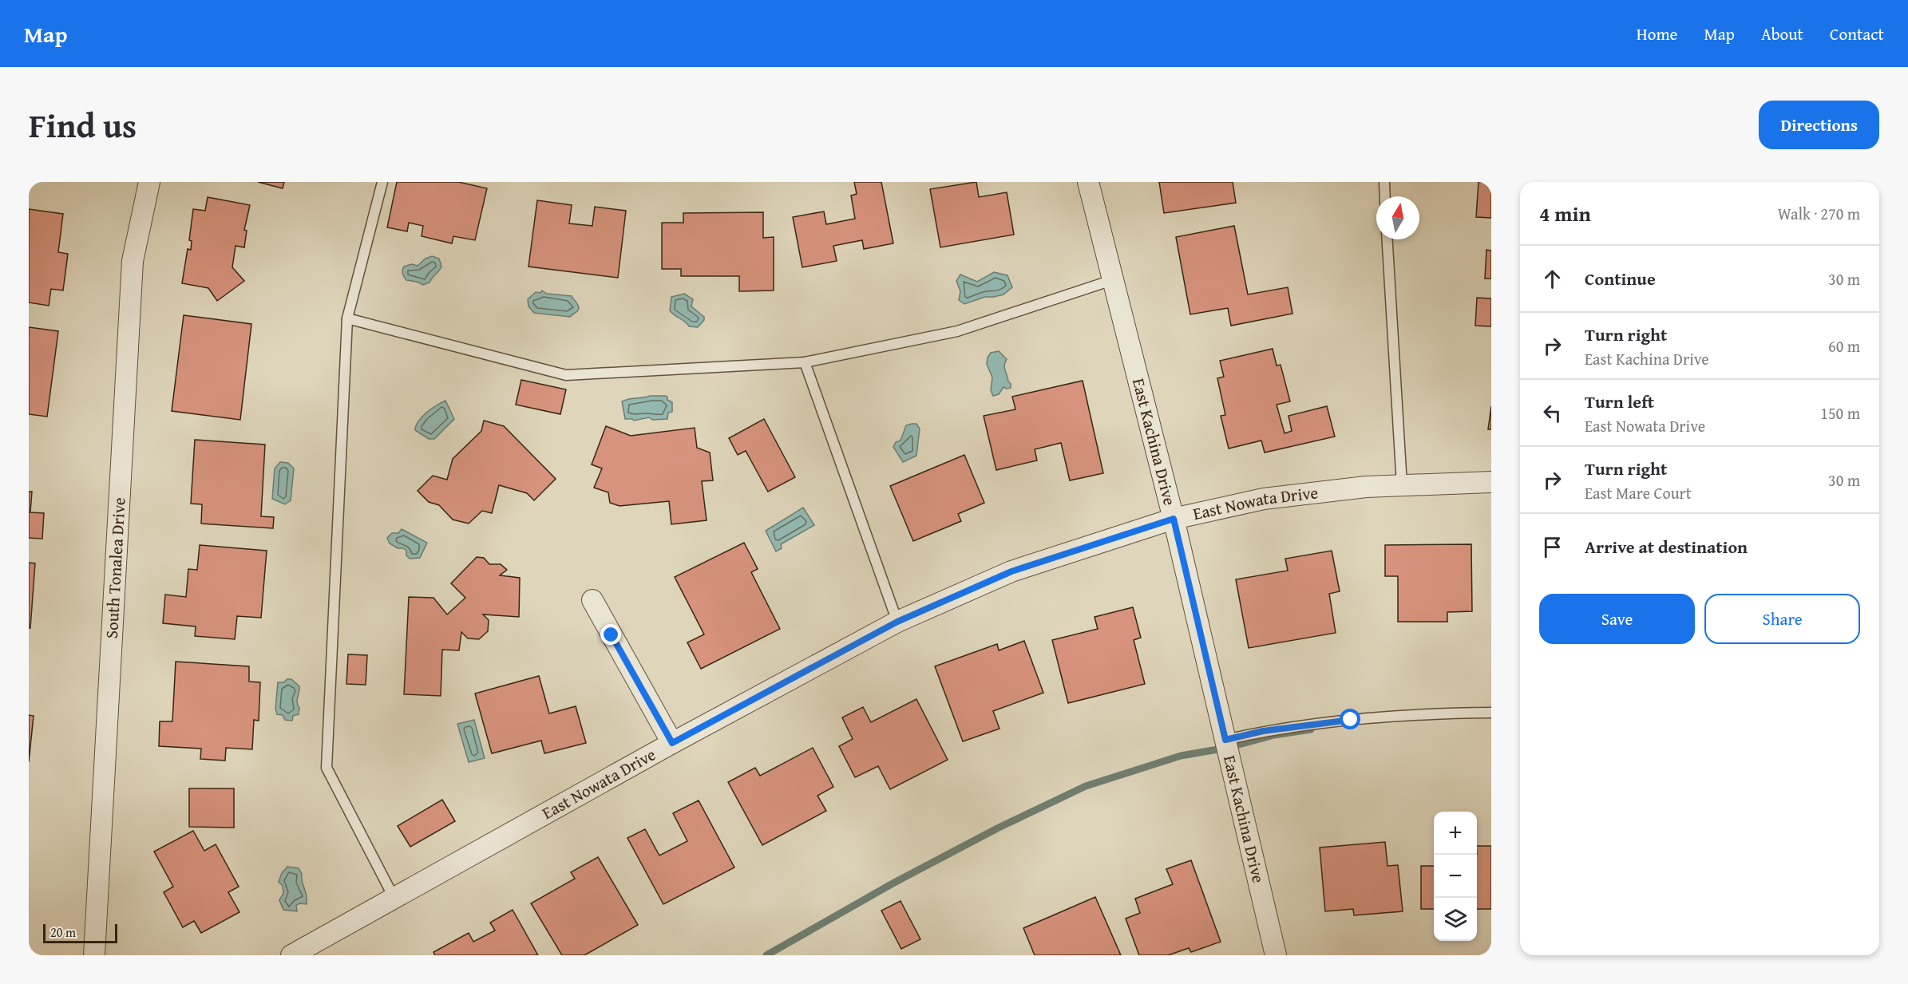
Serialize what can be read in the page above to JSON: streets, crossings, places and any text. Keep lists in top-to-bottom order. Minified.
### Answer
{"streets":{"street":["East Kachina Drive","East Nowata Drive","South Tonalea Drive"]},"crossings":[["East Kachina Drive","East Nowata Drive"]],"scale_bar":"20 m","north":"top","page":{"header":"Map","nav":["Home","Map","About","Contact"],"title":"Find us","buttons":["Directions",["Save","Share"]],"heading":["4 min","Walk · 270 m"],"list":[["Continue","30 m"],["Turn right","East Kachina Drive","60 m"],["Turn left","East Nowata Drive","150 m"],["Turn right","East Mare Court","30 m"],"Arrive at destination"],"map_buttons":["+","−"],"scale":"20 m"}}
